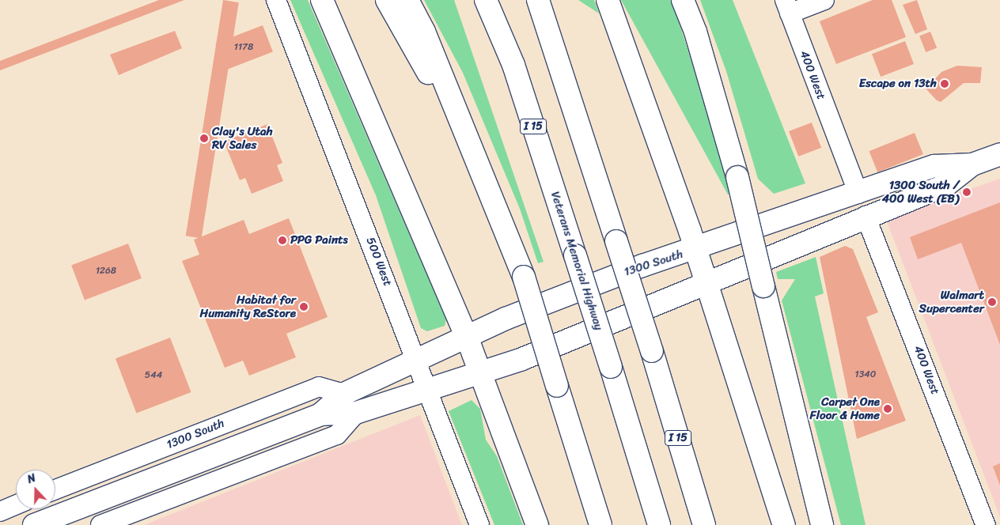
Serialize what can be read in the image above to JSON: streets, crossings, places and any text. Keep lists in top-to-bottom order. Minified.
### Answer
{"streets":{"main road":["I 15","Veterans Memorial Highway","1300 South"],"street":["400 West","500 West"]},"crossings":[["400 West","1300 South"],["500 West","1300 South"]],"places":["Escape on 13th","Clay's Utah RV Sales","1300 South / 400 West (EB)","PPG Paints","Walmart Supercenter","Habitat for Humanity ReStore","Carpet One Floor & Home"],"house_numbers":["1178","1268","1340","544"],"north":"top"}
